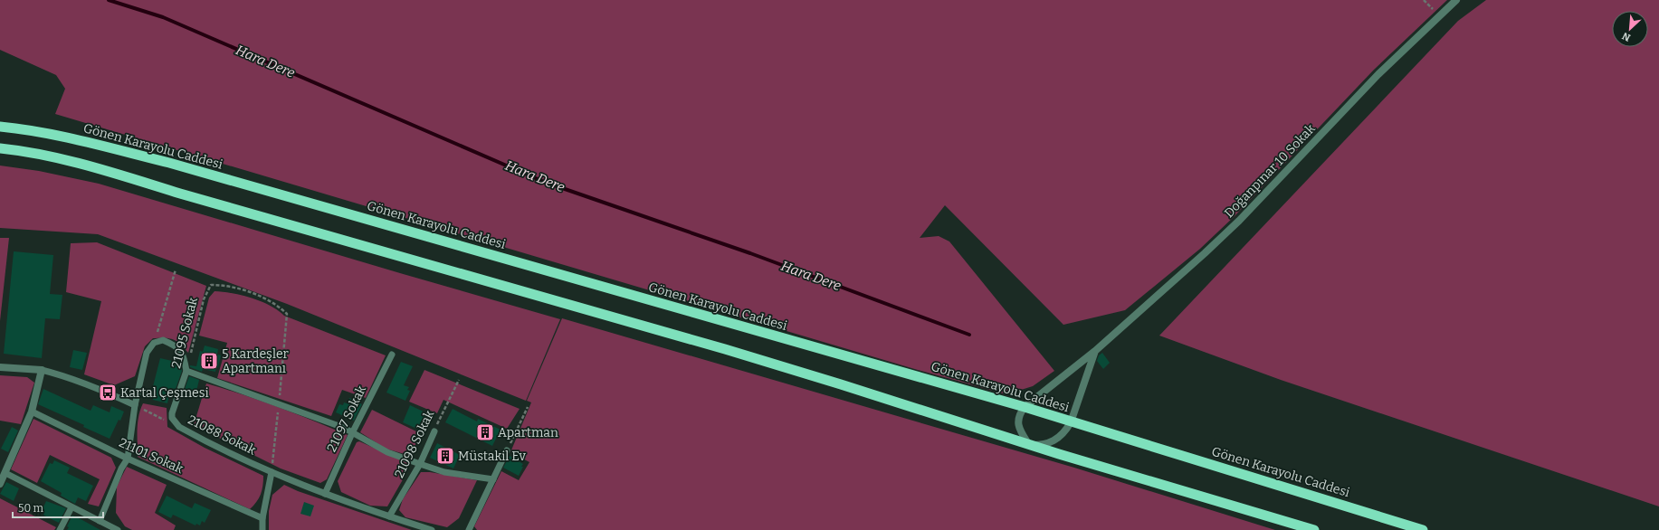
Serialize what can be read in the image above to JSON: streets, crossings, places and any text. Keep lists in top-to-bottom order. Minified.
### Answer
{"streets":{"highway":["Gönen Karayolu Caddesi"],"street":["Doğanpınar 10 Sokak"],"lane":["21095 Sokak","21097 Sokak","21088 Sokak","21098 Sokak","21101 Sokak"]},"crossings":[["Gönen Karayolu Caddesi","Doğanpınar 10 Sokak"],["21095 Sokak","21088 Sokak"],["21097 Sokak","21088 Sokak"],["21088 Sokak","21098 Sokak"]],"water":["Hara Dere"],"places":{"building":["5 Kardeşler Apartmanı","Apartman","Müstakil Ev"],"bus stop":["Kartal Çeşmesi"]},"scale_bar":"50 m","north":"bottom left"}
